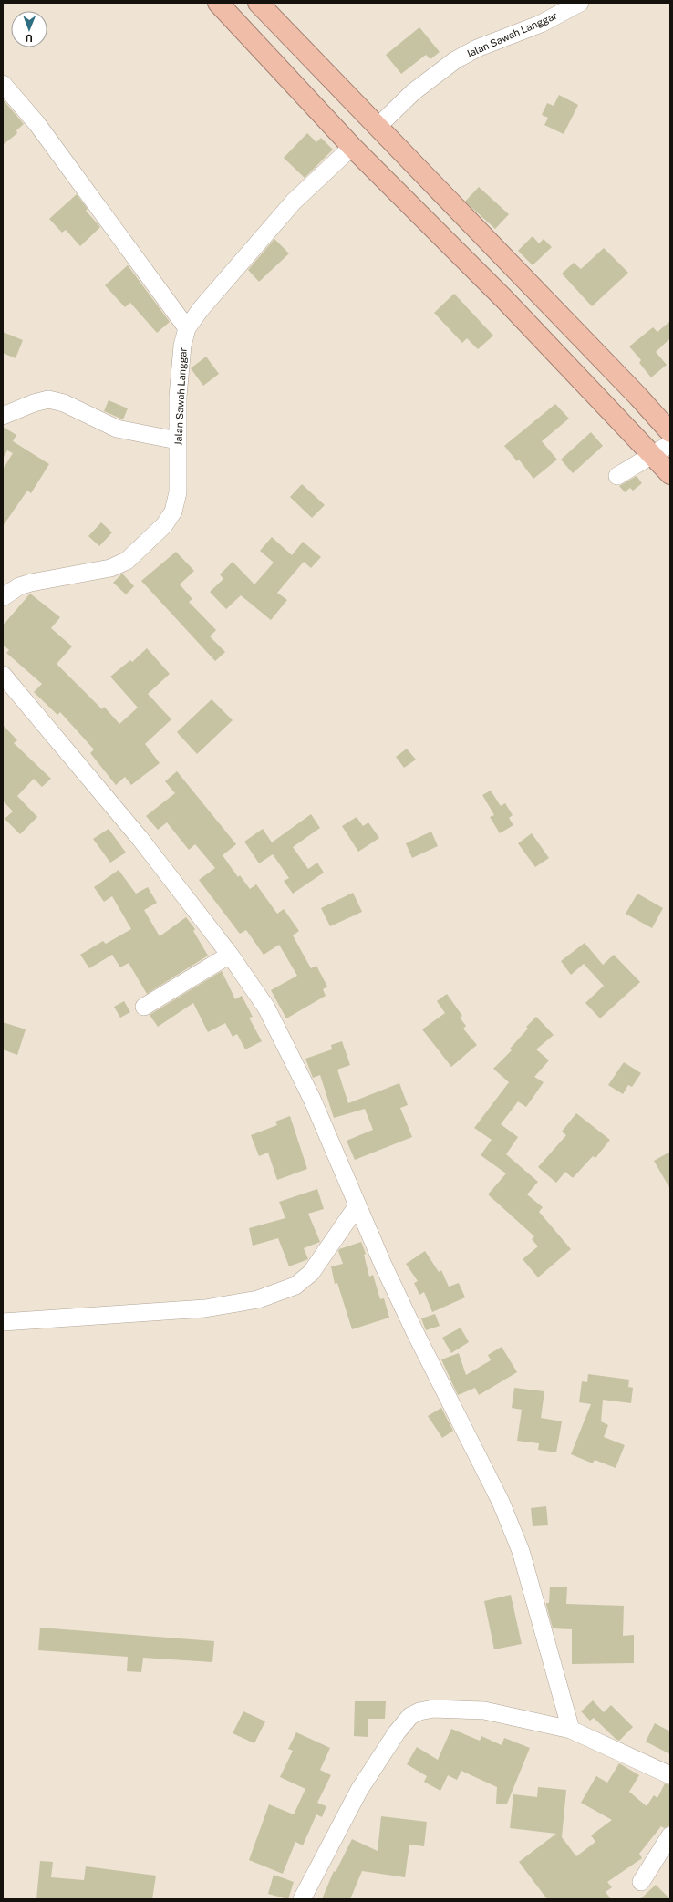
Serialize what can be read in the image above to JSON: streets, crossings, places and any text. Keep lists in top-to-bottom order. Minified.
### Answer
{"streets":{"street":["Jalan Sawah Langgar"]},"north":"bottom"}
